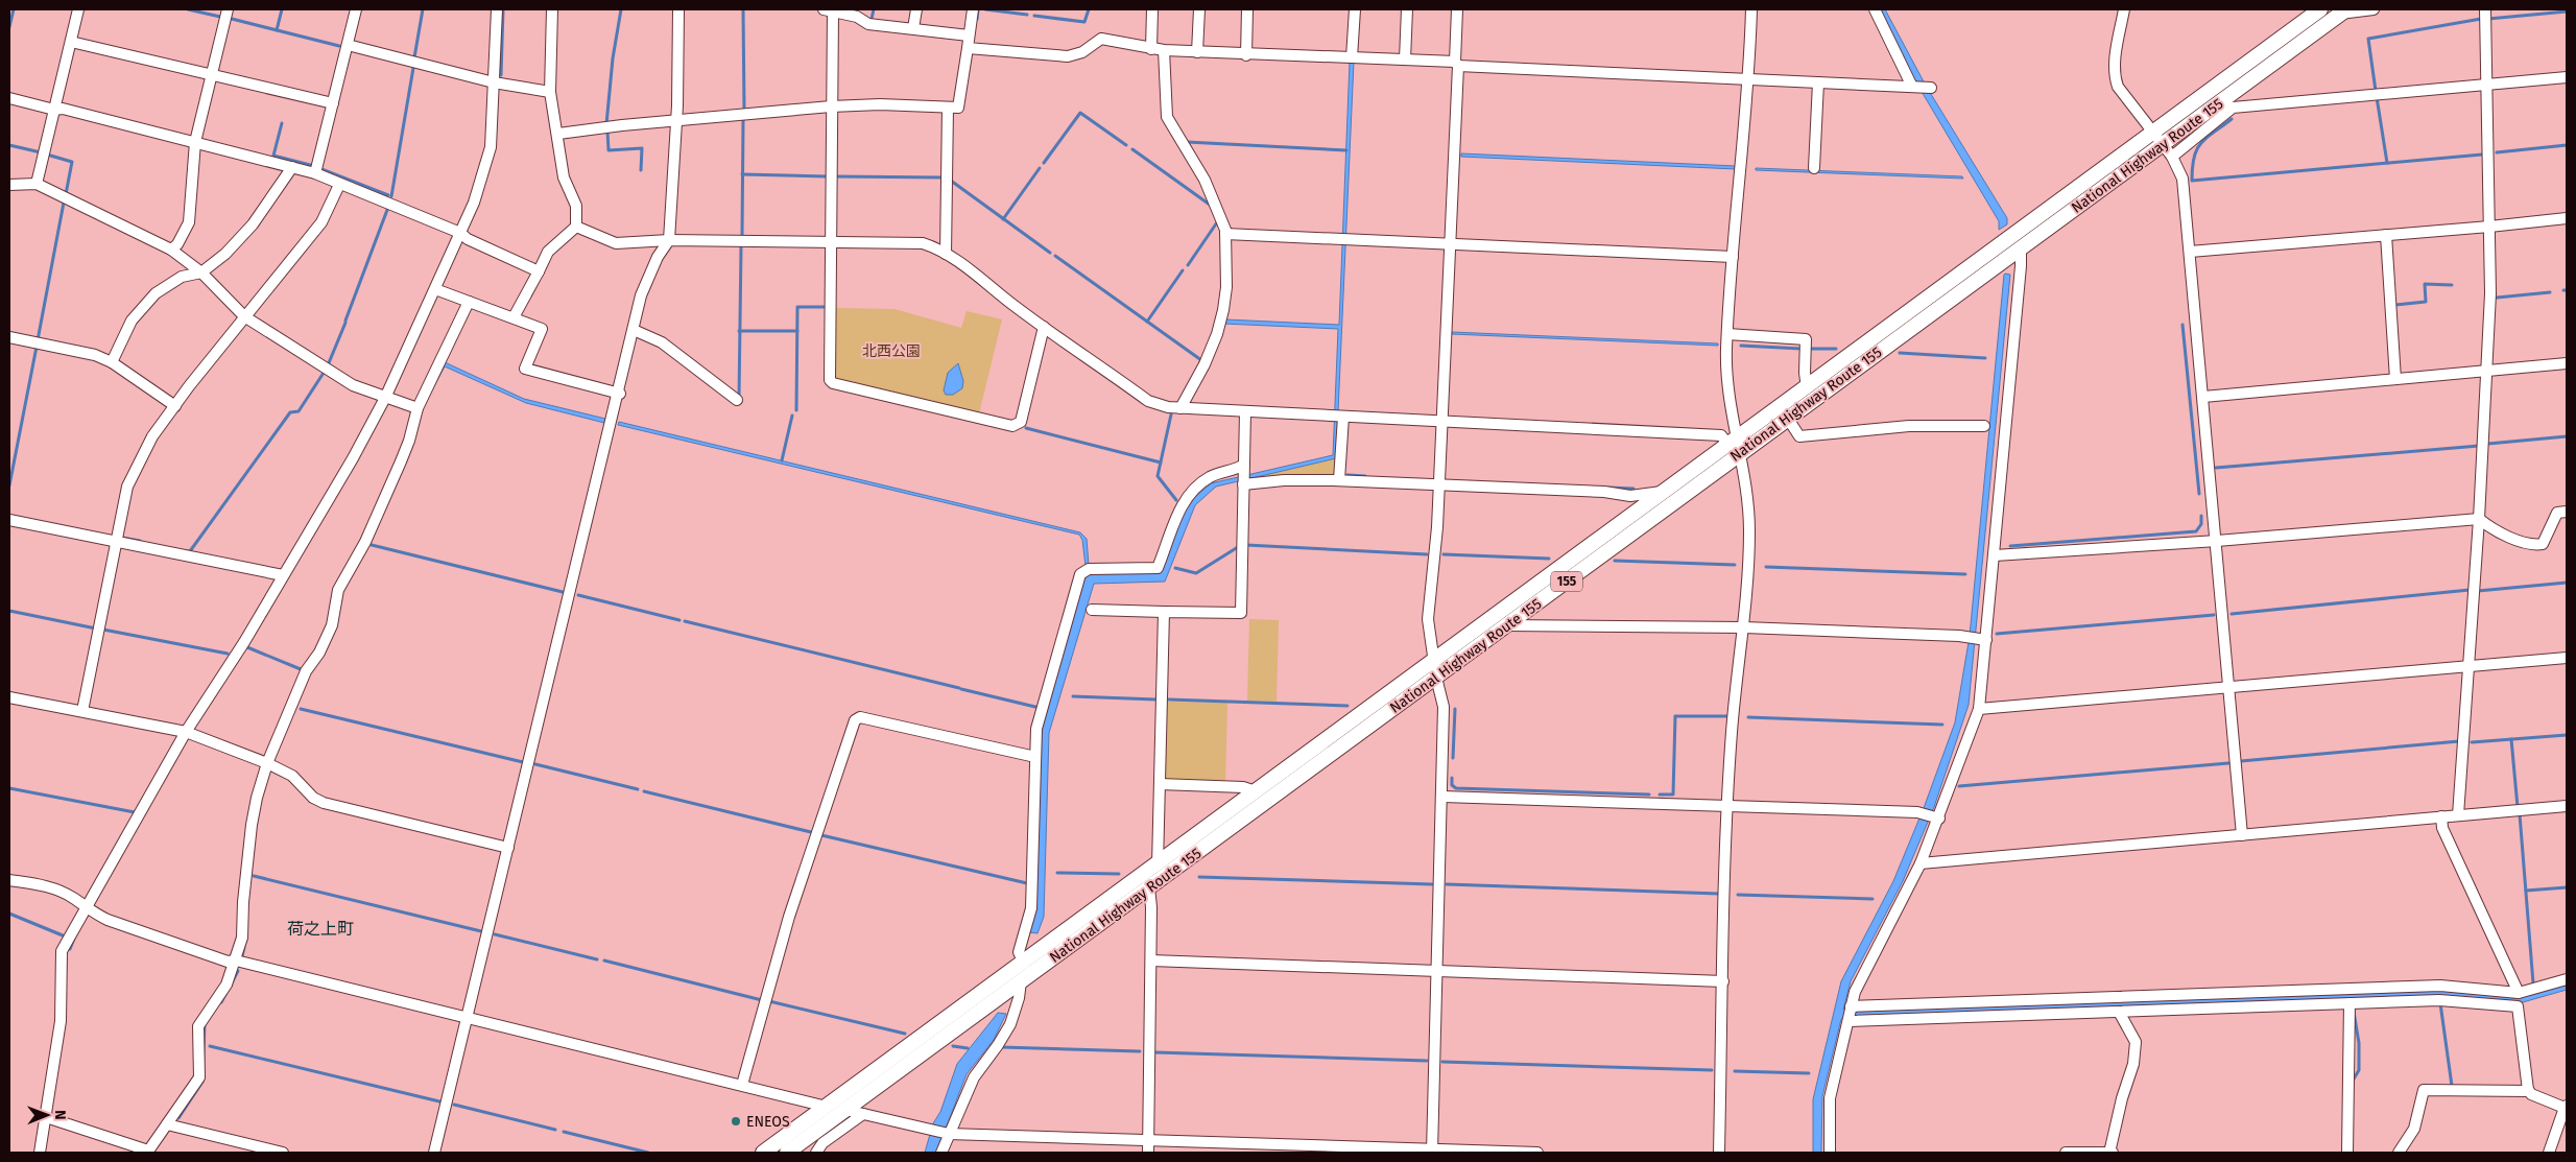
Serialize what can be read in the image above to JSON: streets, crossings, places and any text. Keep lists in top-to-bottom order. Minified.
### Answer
{"streets":{"highway":["National Highway Route 155","155"]},"districts":["荷之上町"],"parks":["北西公園"],"places":["ENEOS"],"north":"right"}
